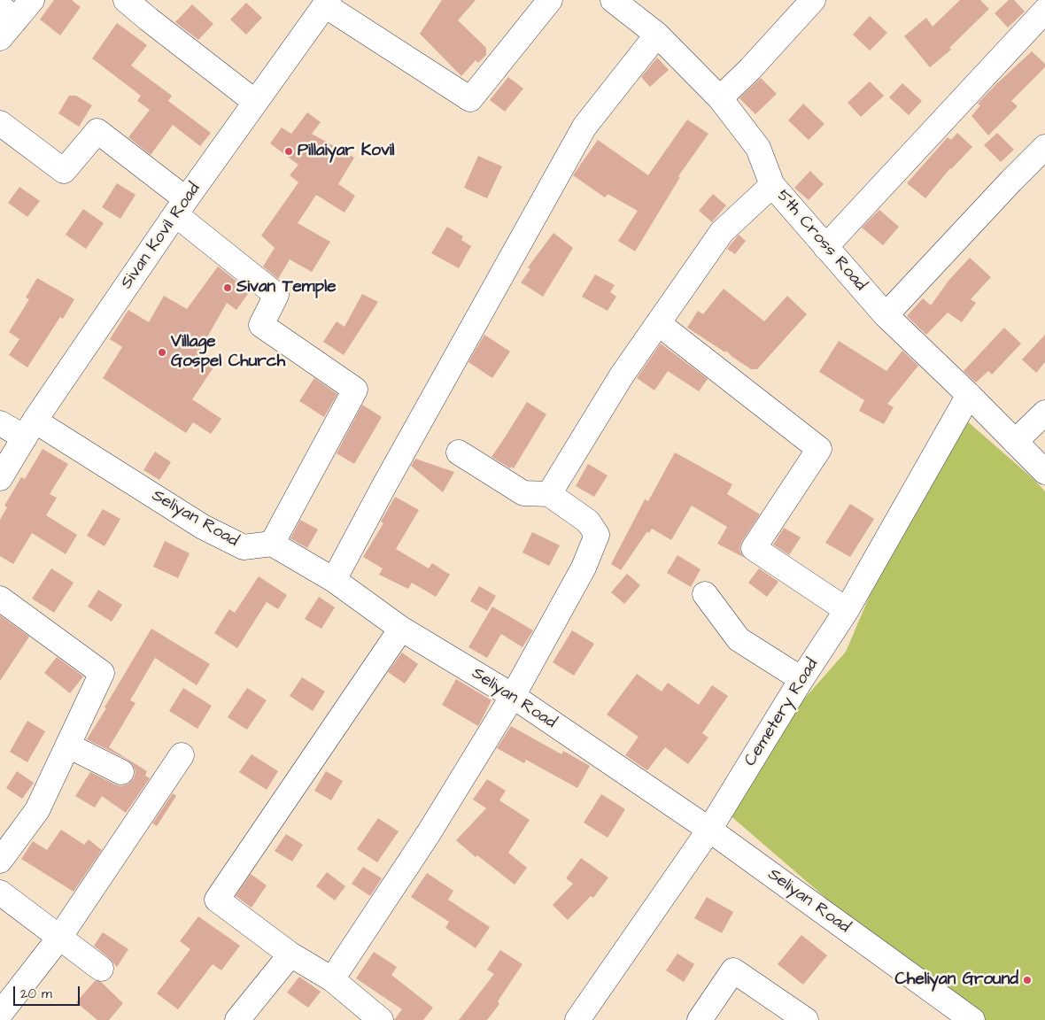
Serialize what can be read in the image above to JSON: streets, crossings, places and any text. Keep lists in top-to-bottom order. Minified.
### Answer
{"streets":{"street":["Sivan Kovil Road","5th Cross Road","Seliyan Road","Cemetery Road"]},"crossings":[["Sivan Kovil Road","Seliyan Road"],["5th Cross Road","Cemetery Road"],["Seliyan Road","Cemetery Road"]],"places":["Pillaiyar Kovil","Sivan Temple","Village Gospel Church","Cheliyan Ground"],"scale_bar":"20 m"}
